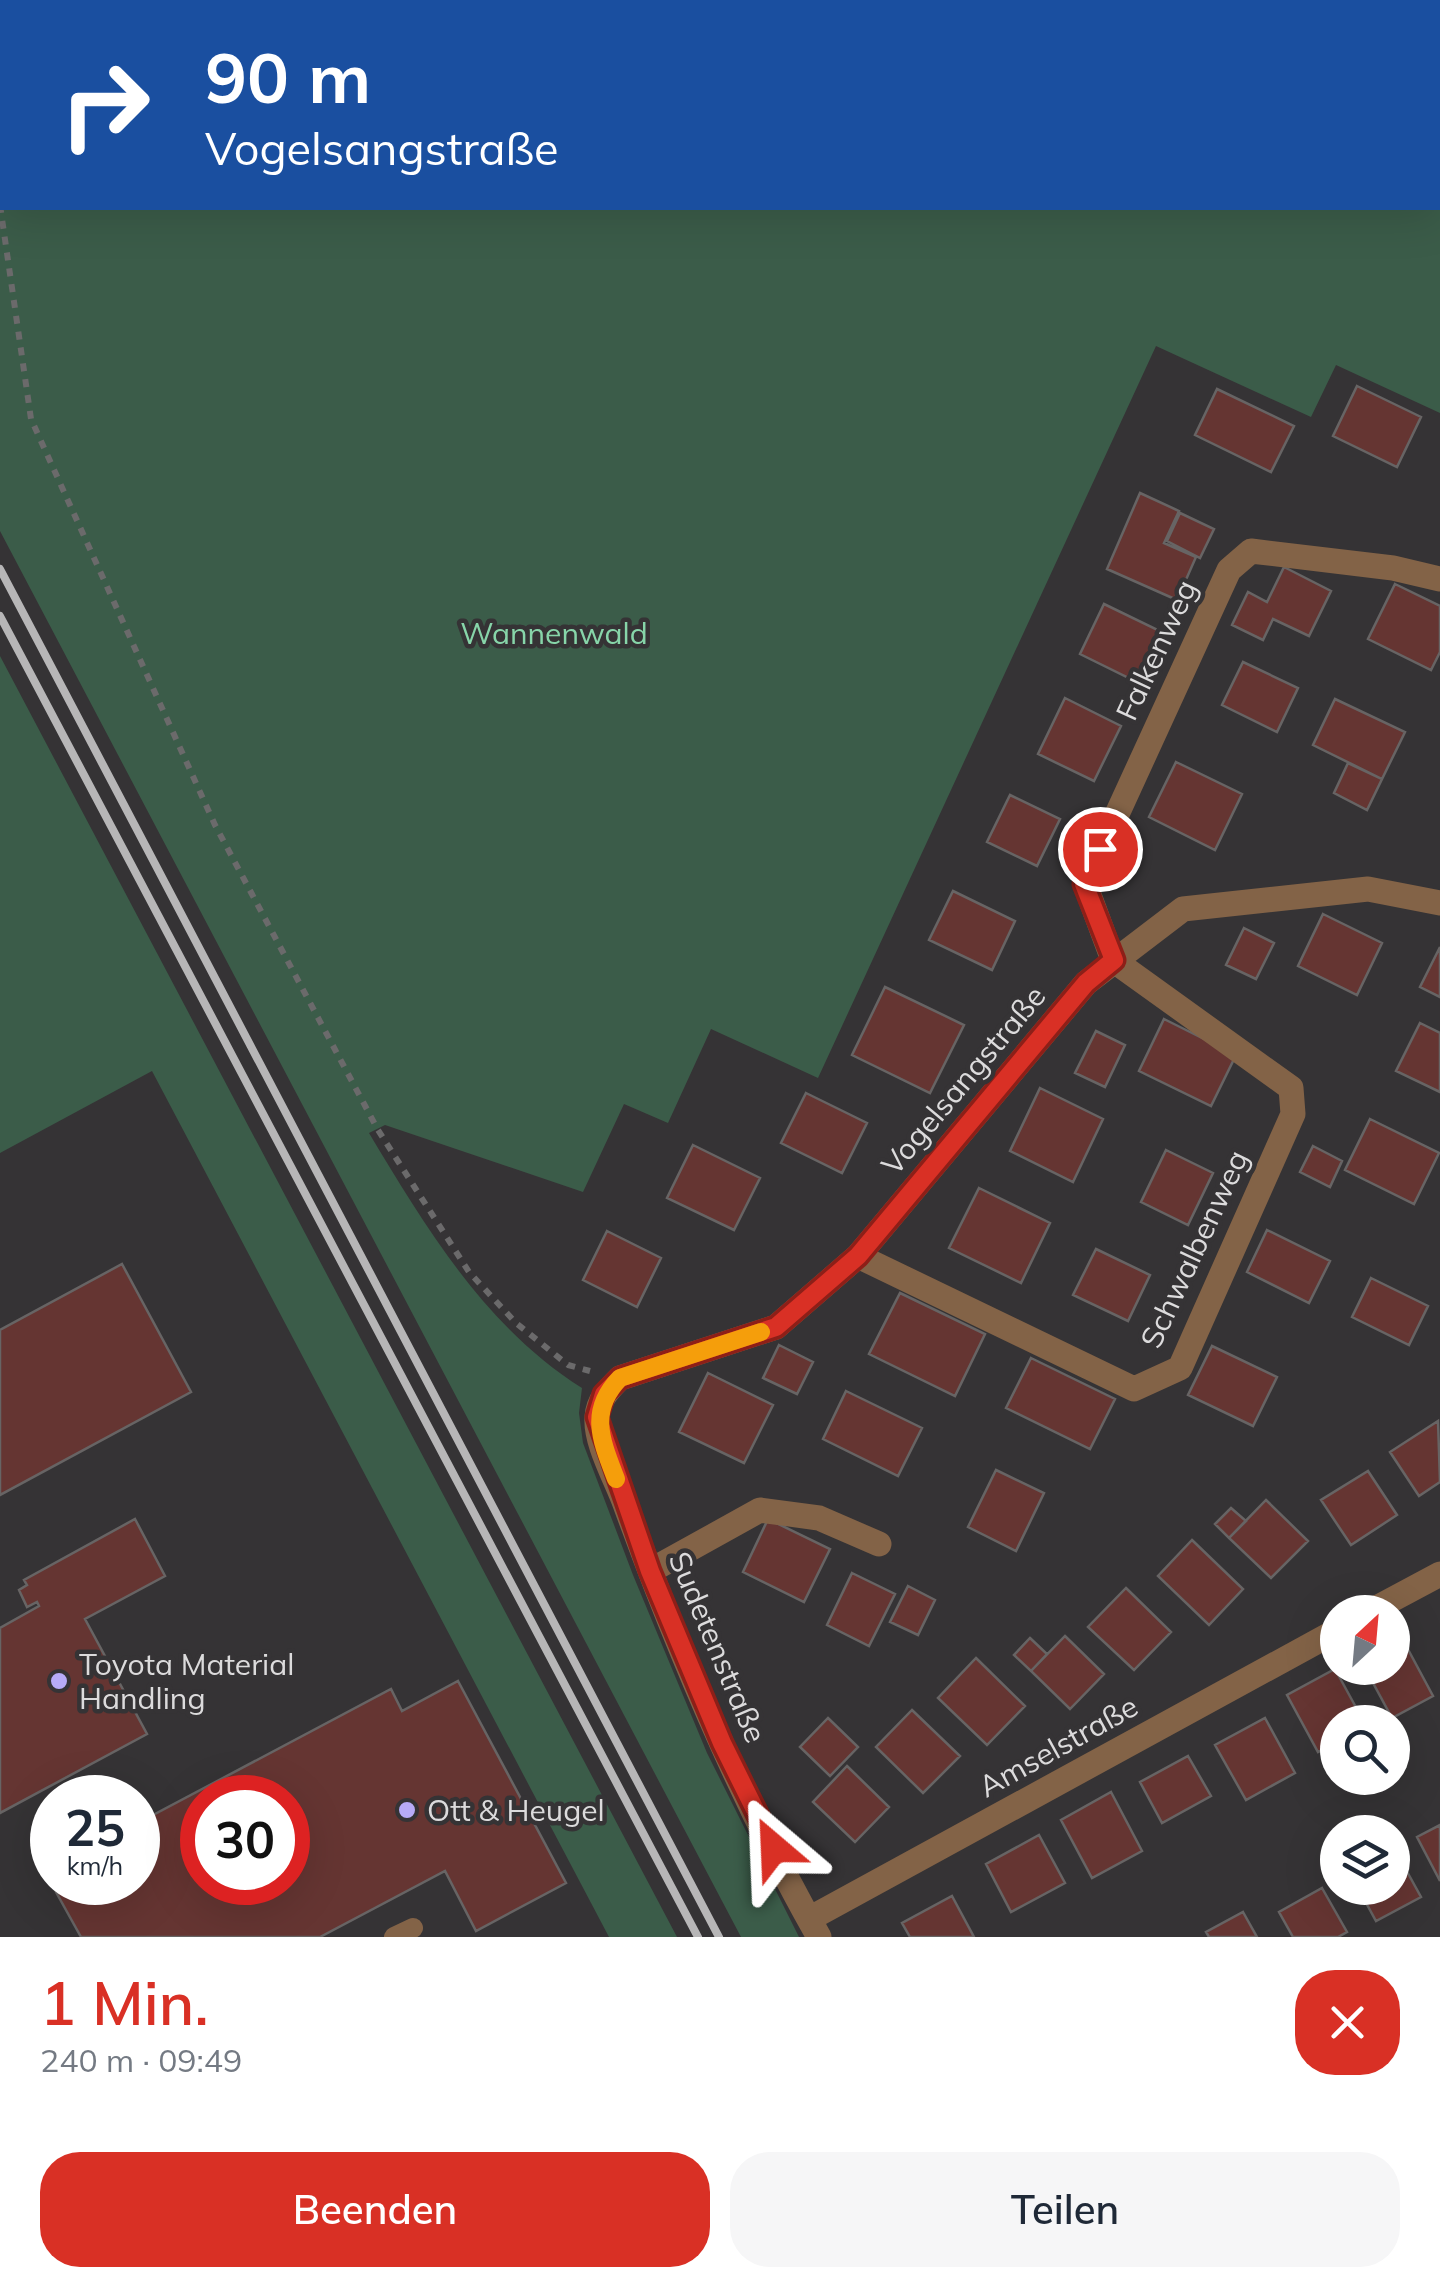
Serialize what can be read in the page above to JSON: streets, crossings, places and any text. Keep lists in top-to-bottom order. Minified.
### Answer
{"streets":{"street":["Falkenweg","Vogelsangstraße","Schwalbenweg","Sudetenstraße","Amselstraße"]},"crossings":[["Falkenweg","Vogelsangstraße"],["Falkenweg","Schwalbenweg"],["Vogelsangstraße","Schwalbenweg"],["Vogelsangstraße","Sudetenstraße"],["Sudetenstraße","Amselstraße"]],"parks":["Wannenwald"],"places":["Toyota Material Handling","Ott & Heugel"],"north":"top right","page":{"turn":["90 m","Vogelsangstraße"],"speed":"25 km/h","limit":"30","heading":["1 Min.","240 m · 09:49"],"buttons":["Beenden","Teilen"]}}
